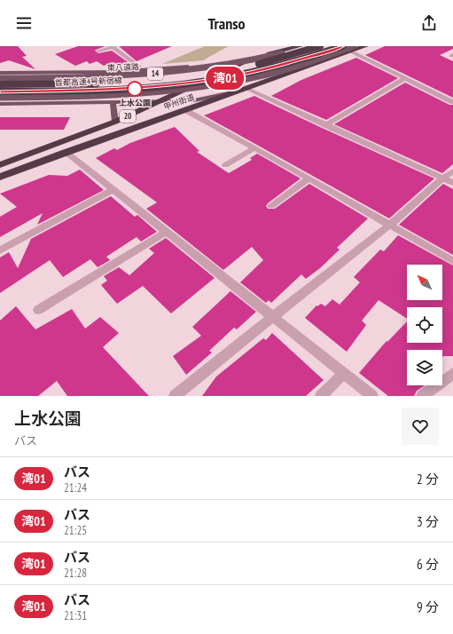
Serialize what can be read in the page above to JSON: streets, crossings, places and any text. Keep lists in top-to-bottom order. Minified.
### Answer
{"streets":{"highway":["首都高速4号新宿線","甲州街道","20"],"main road":["東八道路","14"]},"crossings":[["14","甲州街道"]],"places":["上水公園"],"lines":["bus line 湾01"],"north":"top left","page":{"header":"Transo","on_map":"湾01","heading":["上水公園","バス"],"list":[{"mark":"湾01","name":"バス","note":"21:24","value":"2 分"},{"mark":"湾01","name":"バス","note":"21:25","value":"3 分"},{"mark":"湾01","name":"バス","note":"21:28","value":"6 分"},{"mark":"湾01","name":"バス","note":"21:31","value":"9 分"}]}}
